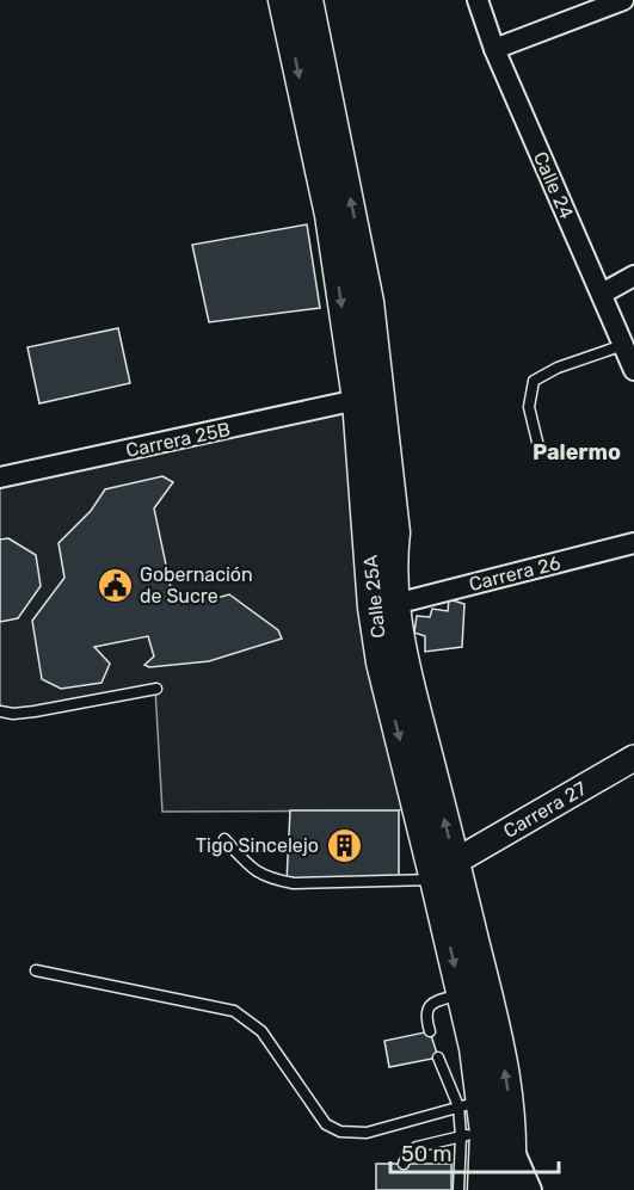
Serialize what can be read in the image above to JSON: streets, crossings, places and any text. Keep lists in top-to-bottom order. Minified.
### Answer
{"streets":{"main road":["Calle 25A"],"street":["Calle 24","Carrera 25B","Carrera 26","Carrera 27"]},"crossings":[["Carrera 25B","Calle 25A"],["Carrera 26","Calle 25A"],["Calle 25A","Carrera 27"]],"districts":["Palermo"],"places":{"public building":["Gobernación de Sucre"],"building":["Tigo Sincelejo"]},"scale_bar":"50 m"}
